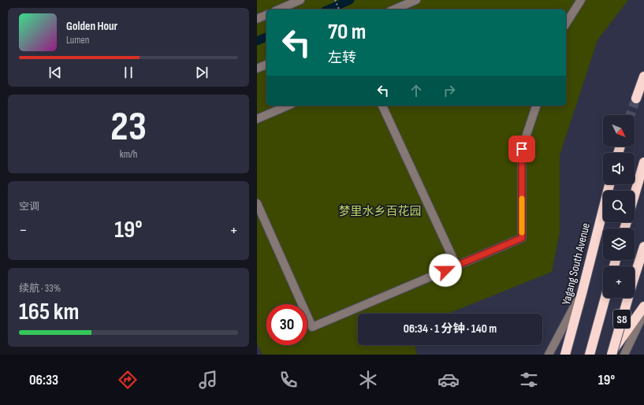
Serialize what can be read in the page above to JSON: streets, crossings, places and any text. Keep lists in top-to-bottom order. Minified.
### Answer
{"streets":{"highway":["Yagang South Avenue","S8"]},"parks":["梦里水乡百花园"],"north":"bottom right","page":{"turn":["70 m","左转"],"song":["Golden Hour","Lumen"],"tile":[["23","km/h"],"空调",["续航 · 33%","165 km"]],"map_buttons":"+","heat":["−","19°","+"],"limit":"30","trip":"06:34 · 1 分钟 · 140 m","tabs":["06:33","19°"]}}
